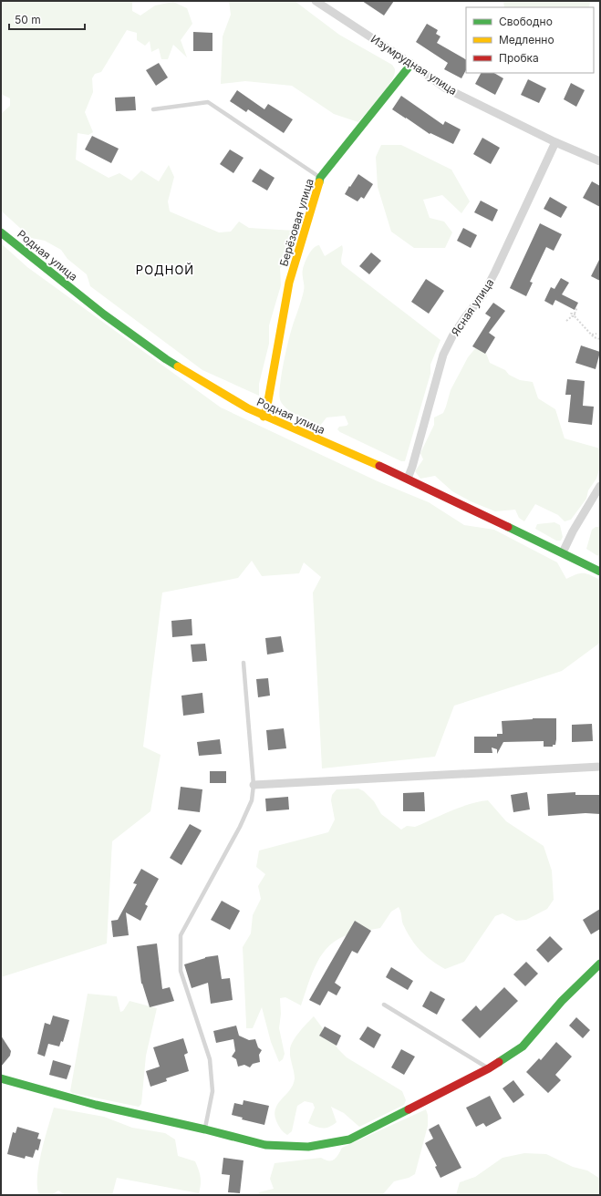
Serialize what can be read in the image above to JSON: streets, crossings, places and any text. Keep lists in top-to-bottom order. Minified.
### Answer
{"streets":{"street":["Изумрудная улица","Берёзовая улица","Родная улица","Ясная улица"]},"crossings":[["Изумрудная улица","Берёзовая улица"],["Изумрудная улица","Ясная улица"],["Берёзовая улица","Родная улица"],["Родная улица","Ясная улица"]],"districts":["РОДНОЙ"],"legend":["Свободно","Медленно","Пробка"],"scale_bar":"50 m"}
